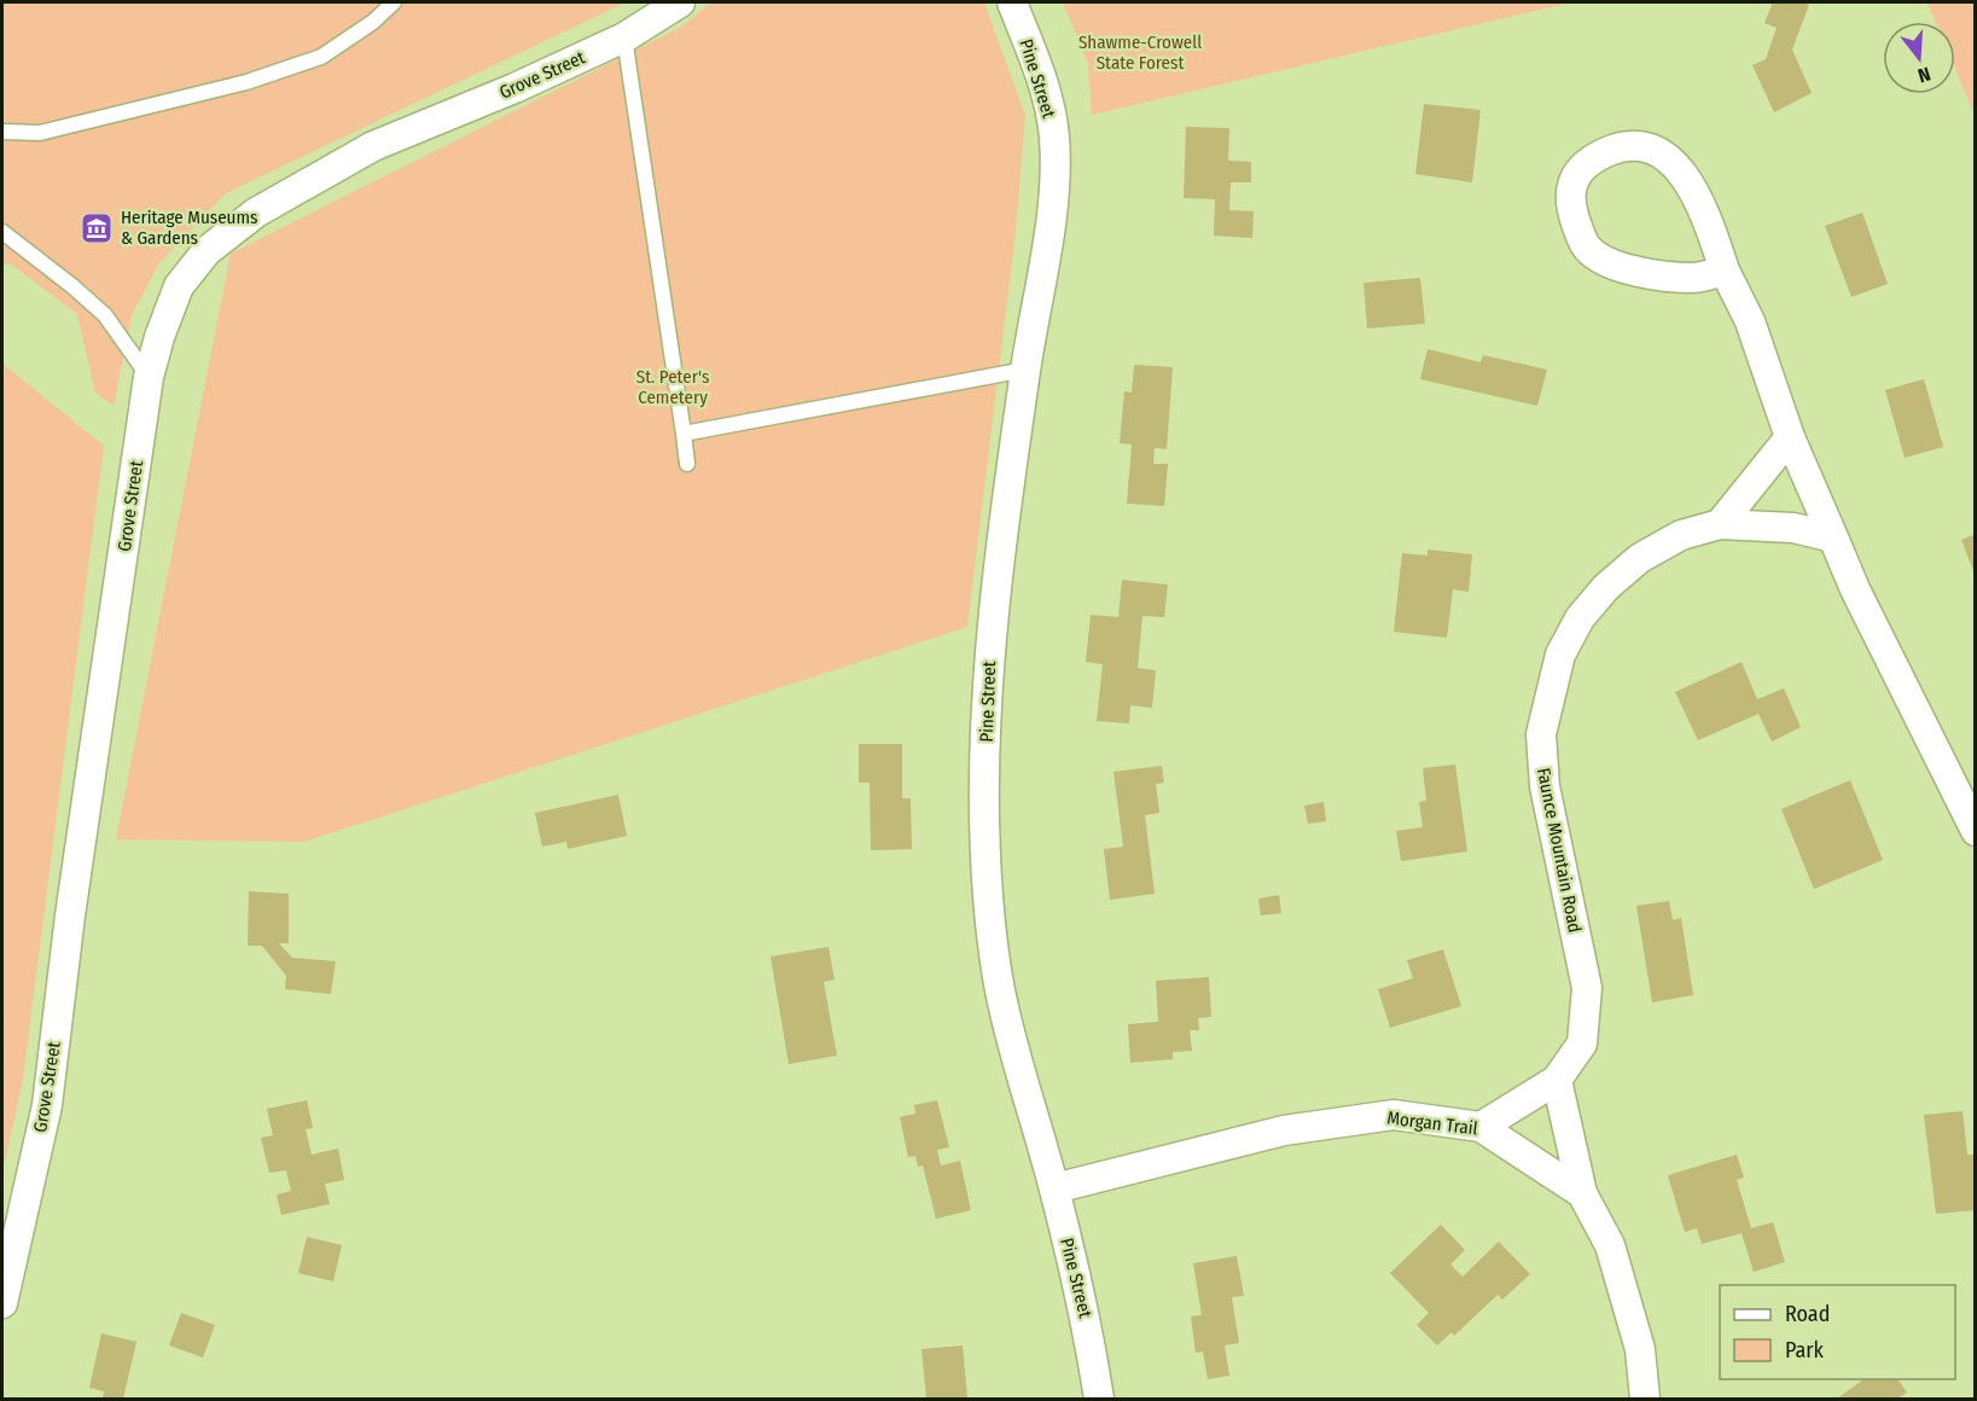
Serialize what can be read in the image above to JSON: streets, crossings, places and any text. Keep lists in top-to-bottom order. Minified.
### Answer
{"streets":{"street":["Grove Street","Pine Street","Faunce Mountain Road","Morgan Trail"]},"crossings":[["Pine Street","Morgan Trail"],["Faunce Mountain Road","Morgan Trail"]],"parks":["Shawme-Crowell State Forest","St. Peter's Cemetery"],"places":{"museum":["Heritage Museums & Gardens"]},"legend":["Road","Park"],"north":"bottom"}
